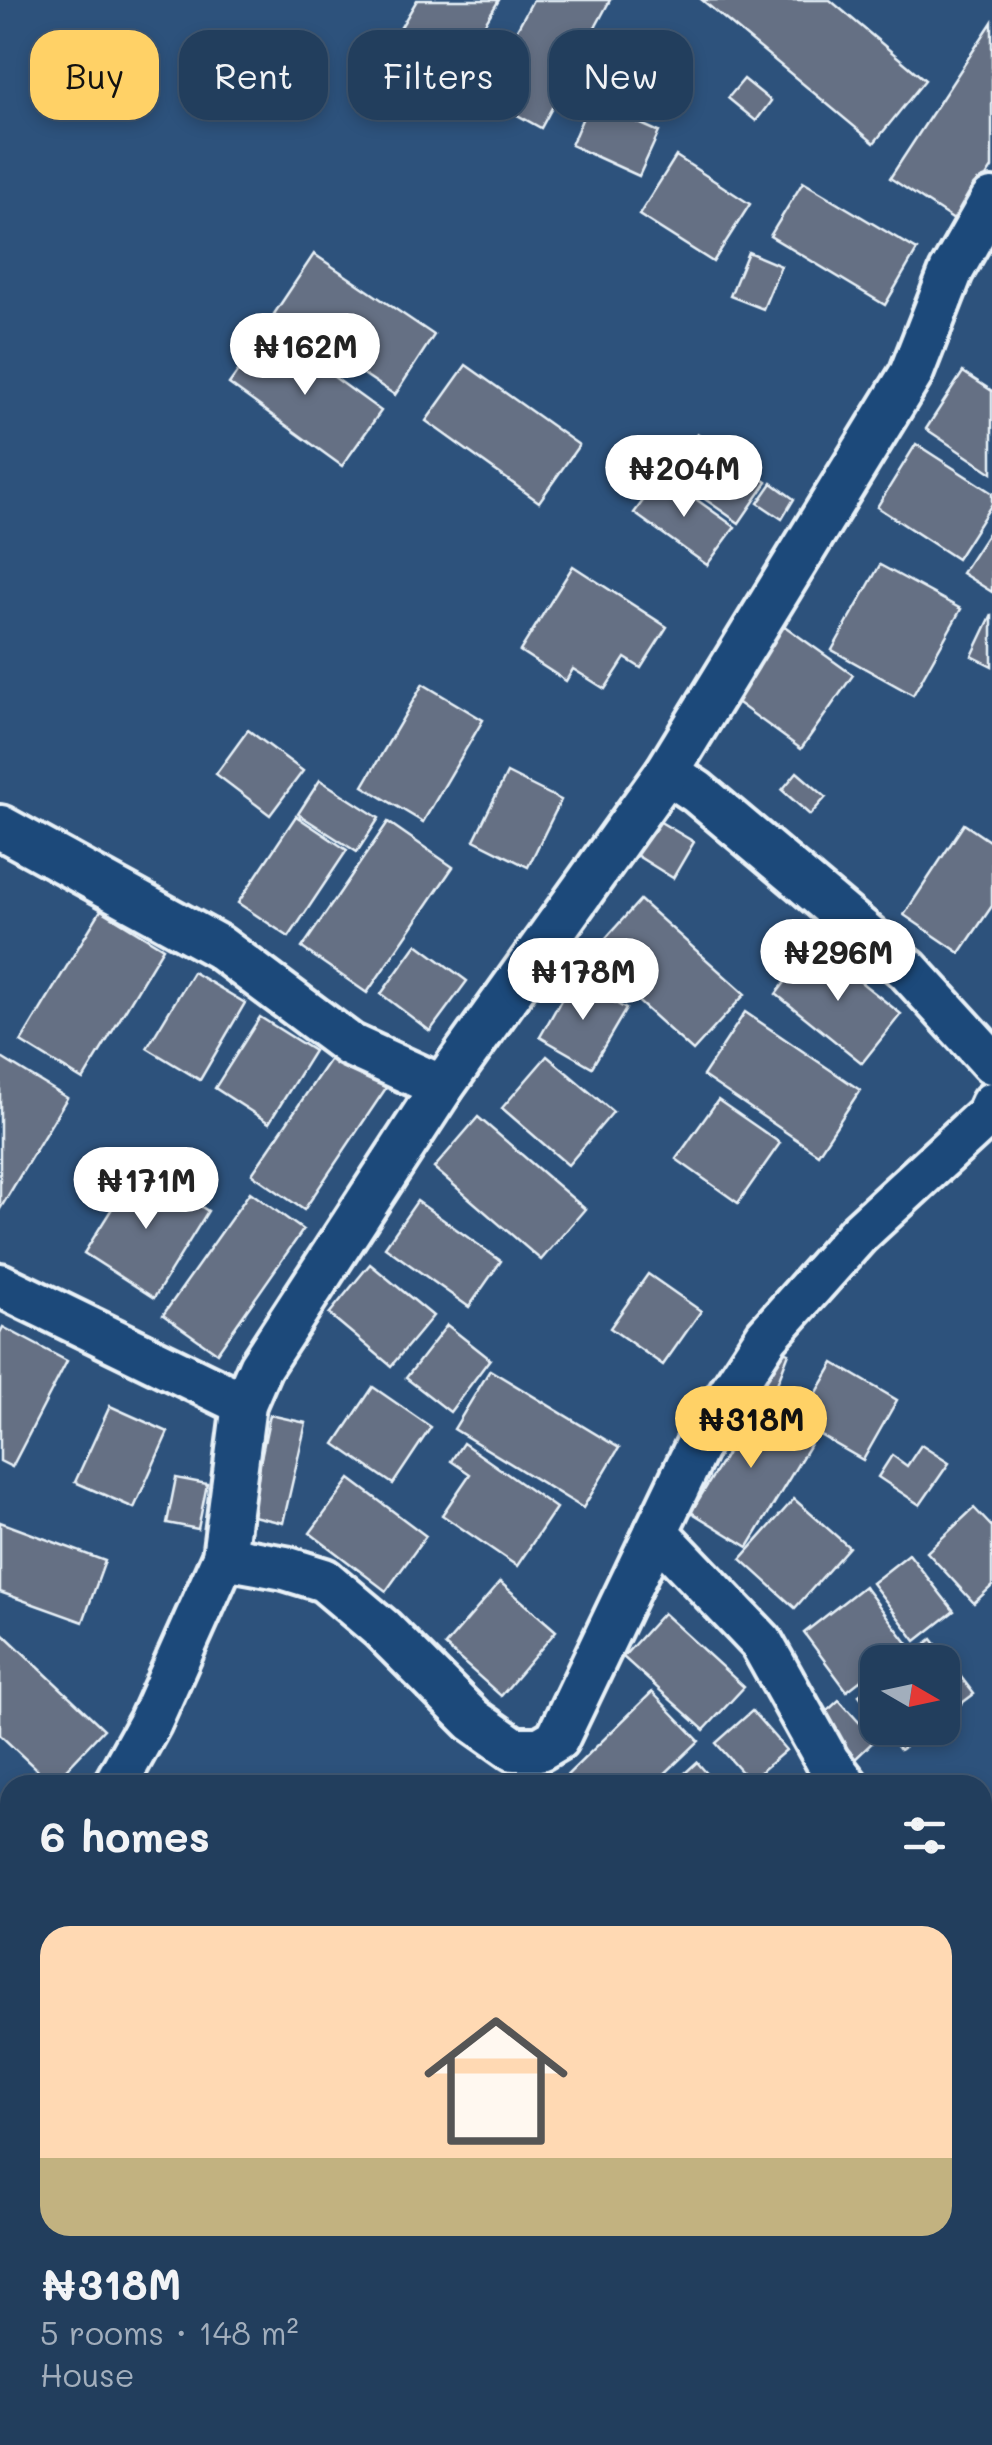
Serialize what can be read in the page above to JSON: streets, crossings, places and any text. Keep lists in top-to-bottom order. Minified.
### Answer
{"north":"right","page":{"chip":["Buy","Rent","Filters","New"],"price":["₦162M","₦204M","₦296M","₦178M","₦171M","₦318M"],"heading":"6 homes","list":[{"name":"₦318M","note":"5 rooms · 148 m² · House"}]}}
